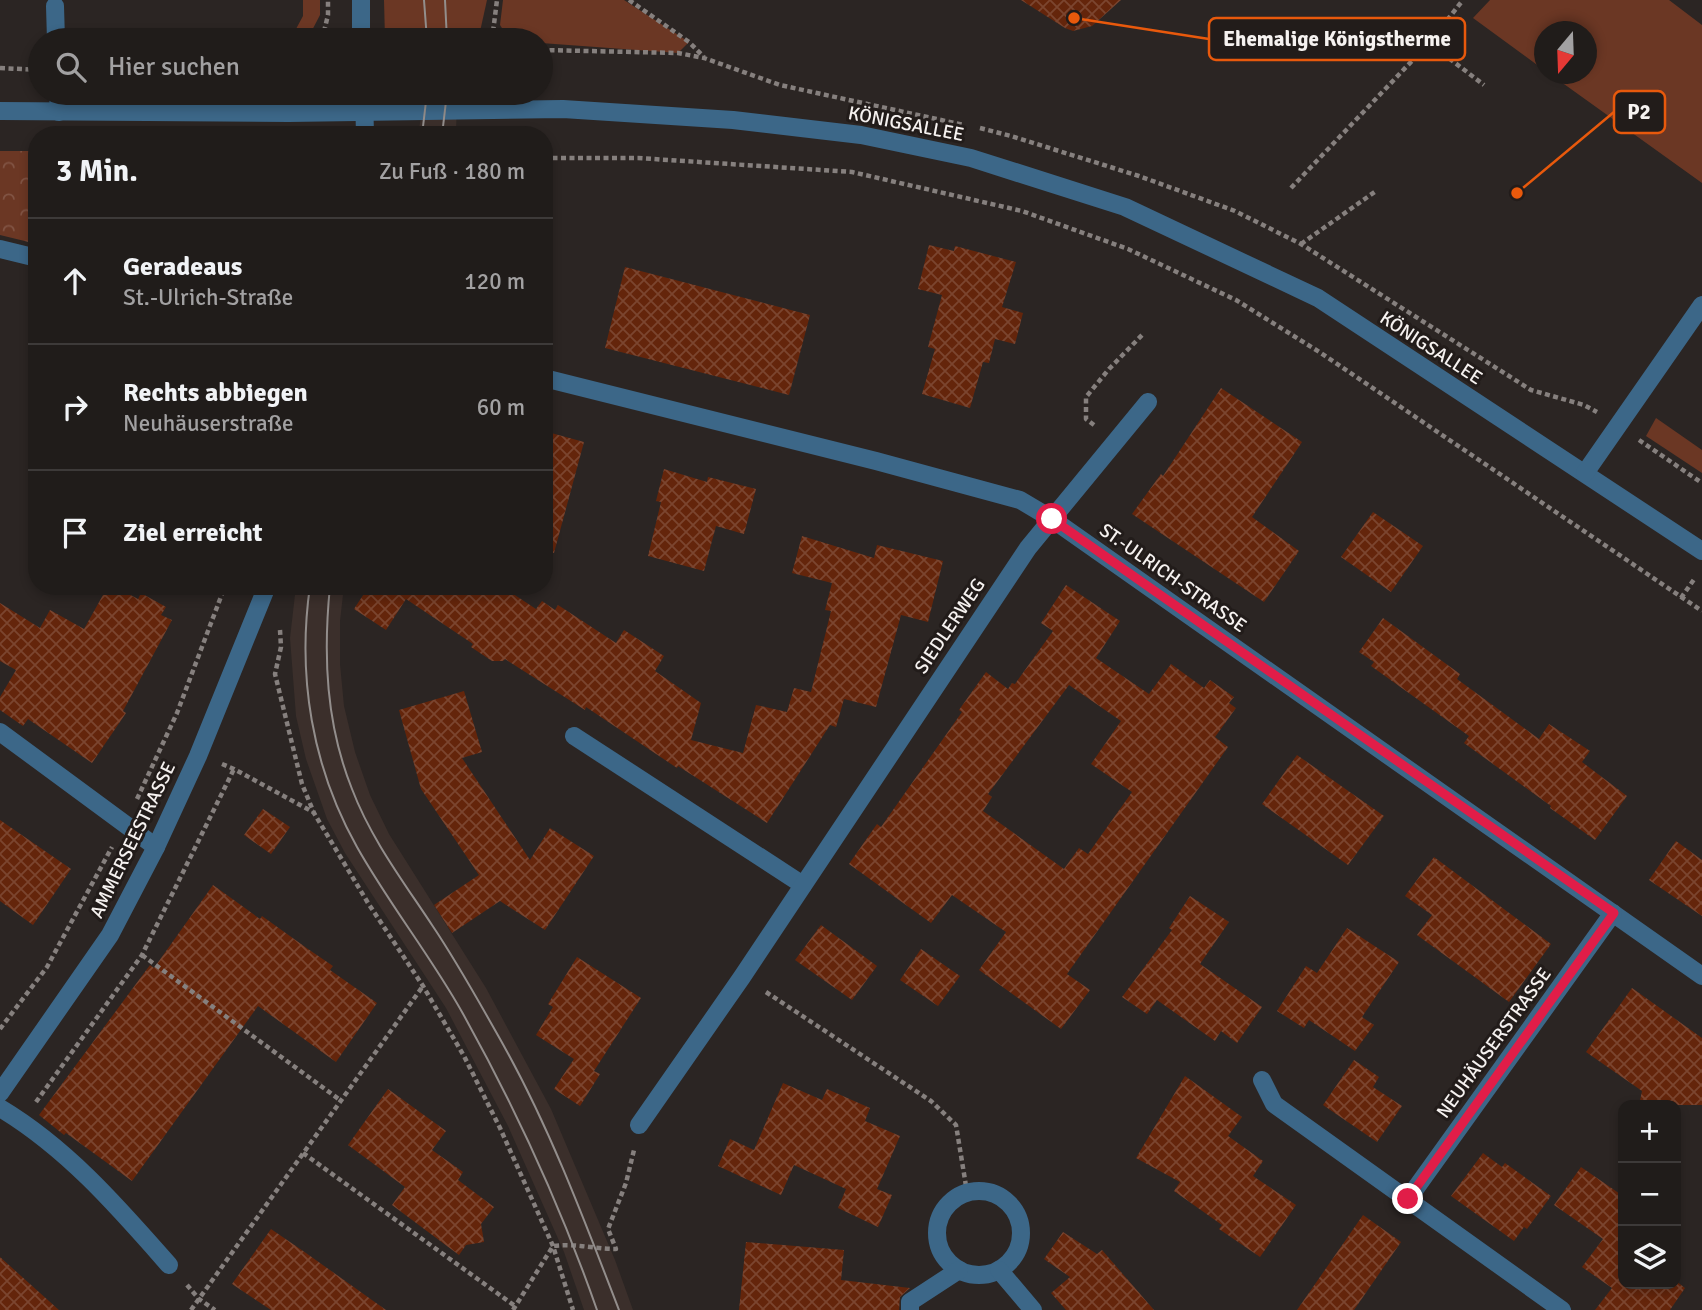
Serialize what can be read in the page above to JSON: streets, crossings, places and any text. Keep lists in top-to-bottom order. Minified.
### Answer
{"streets":{"street":["KÖNIGSALLEE","ST.-ULRICH-STRASSE","SIEDLERWEG","AMMERSEESTRASSE","NEUHÄUSERSTRASSE"]},"crossings":[["ST.-ULRICH-STRASSE","SIEDLERWEG"],["ST.-ULRICH-STRASSE","NEUHÄUSERSTRASSE"]],"places":["Ehemalige Königstherme","P2"],"north":"bottom","page":{"search":"Hier suchen","heading":["3 Min.","Zu Fuß · 180 m"],"list":[["Geradeaus","St.-Ulrich-Straße","120 m"],["Rechts abbiegen","Neuhäuserstraße","60 m"],"Ziel erreicht"],"map_buttons":["+","−"]}}
